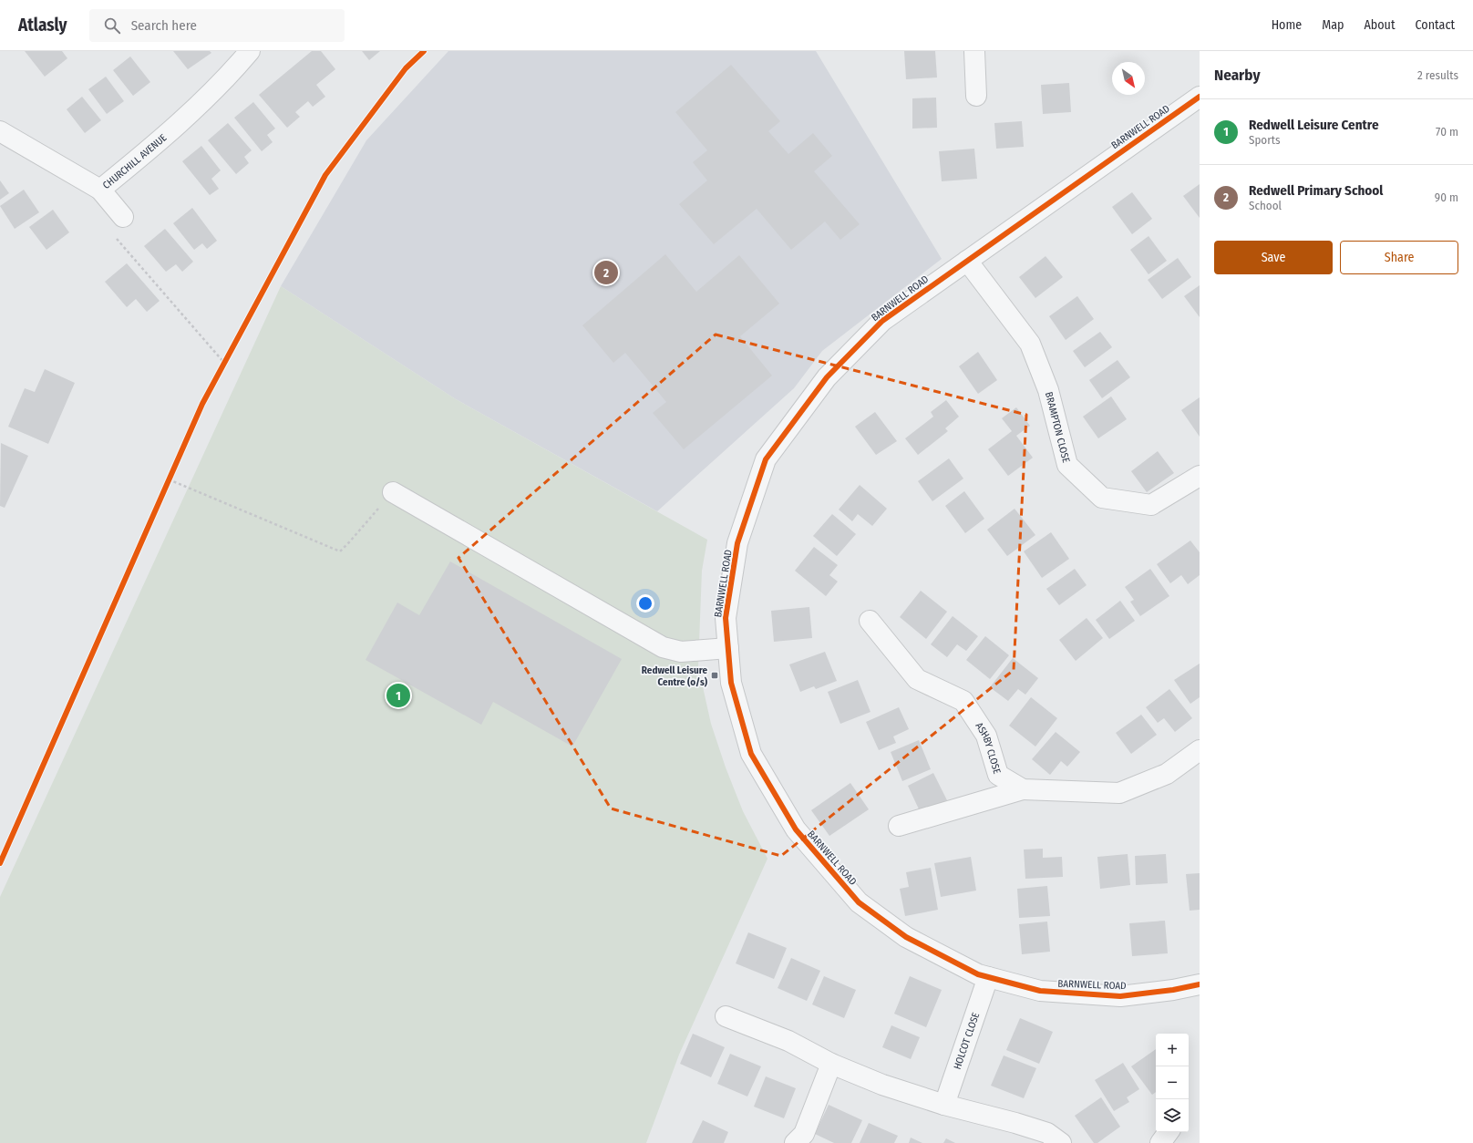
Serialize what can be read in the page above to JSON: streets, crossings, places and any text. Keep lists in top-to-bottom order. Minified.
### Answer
{"streets":{"street":["BARNWELL ROAD","CHURCHILL AVENUE","BRAMPTON CLOSE","ASHBY CLOSE","HOLCOT CLOSE"]},"crossings":[["BARNWELL ROAD","BRAMPTON CLOSE"],["BARNWELL ROAD","HOLCOT CLOSE"]],"places":{"transit":["Redwell Leisure Centre (o/s)"]},"north":"bottom right","page":{"header":"Atlasly","search":"Search here","nav":["Home","Map","About","Contact"],"heading":["Nearby","2 results"],"list":[{"mark":"1","name":"Redwell Leisure Centre","note":"Sports","value":"70 m"},{"mark":"2","name":"Redwell Primary School","note":"School","value":"90 m"}],"buttons":["Save","Share"],"pins":["2","1"],"map_buttons":["+","−"]}}
